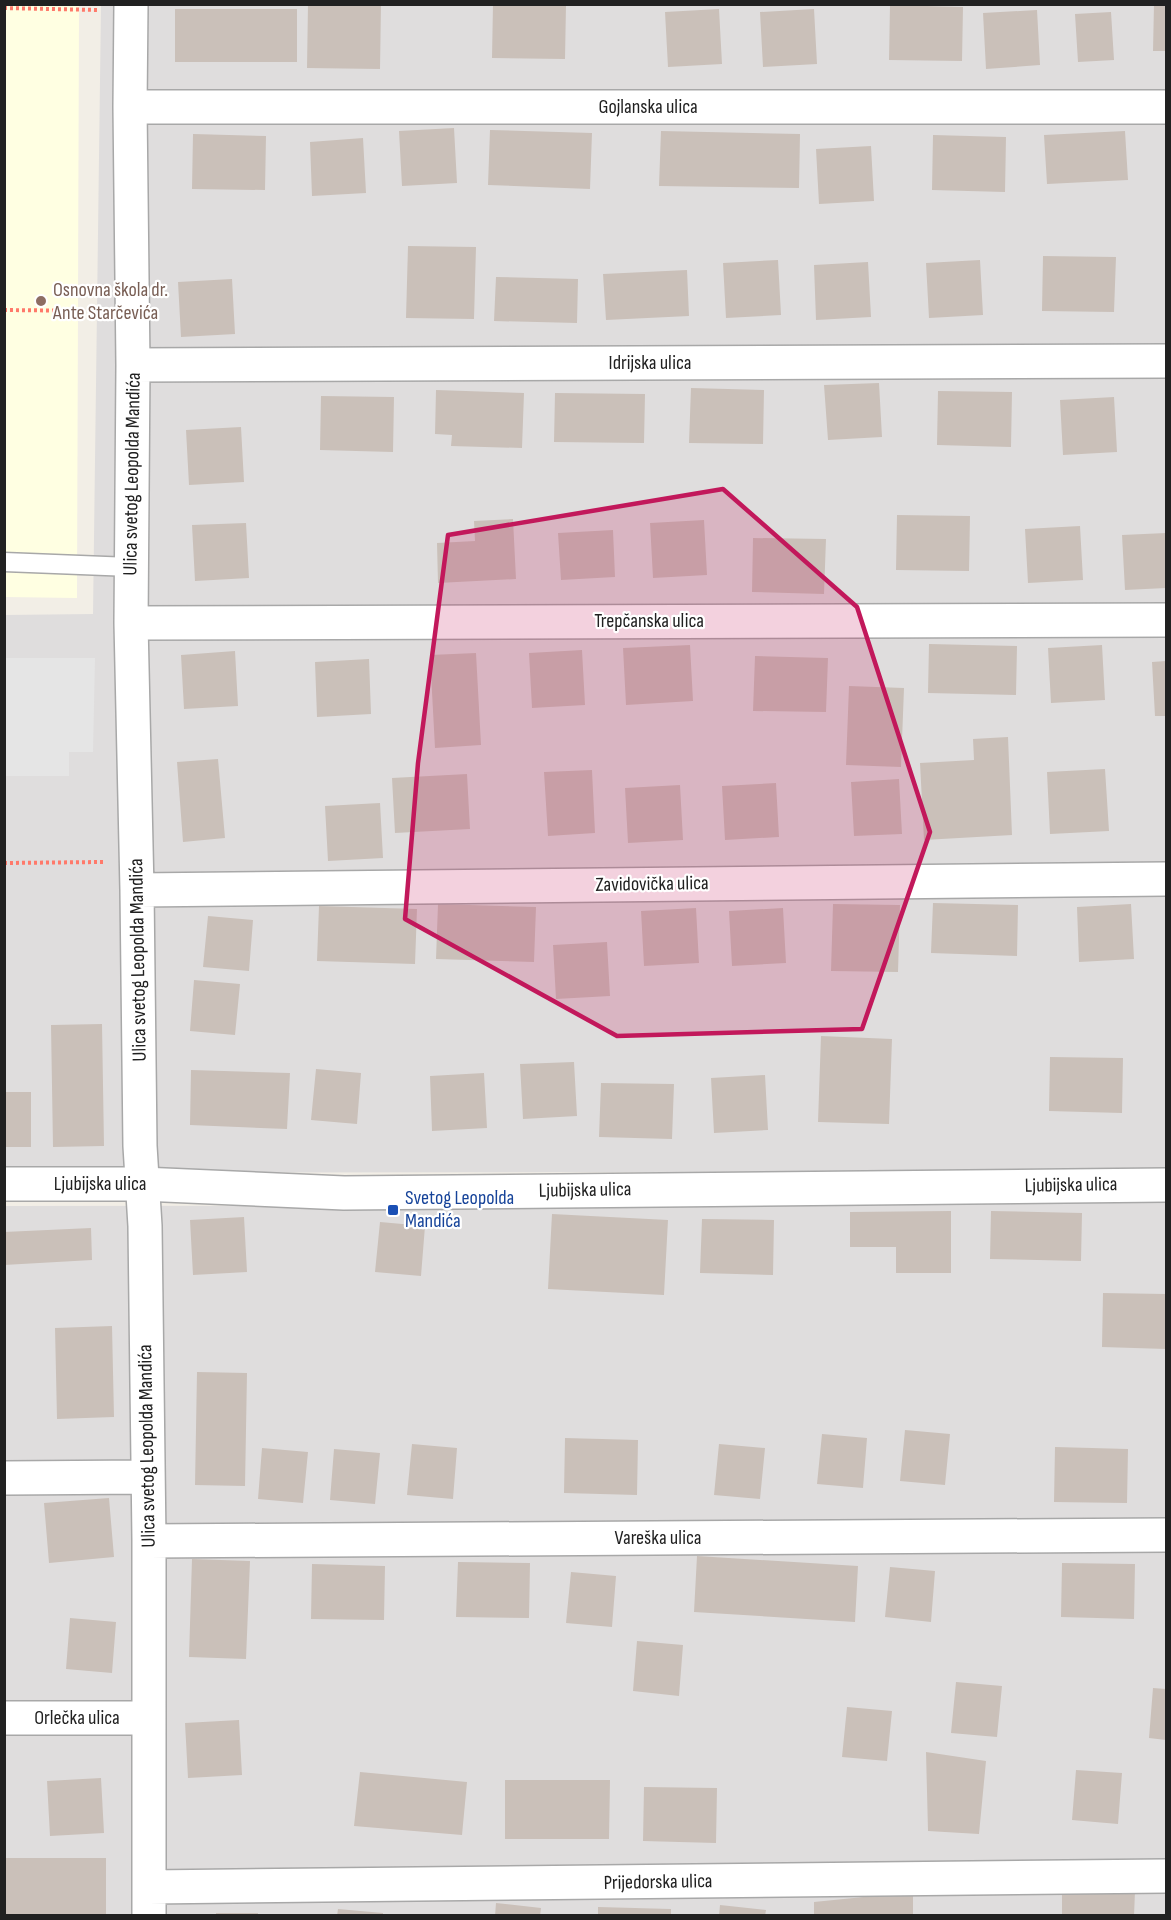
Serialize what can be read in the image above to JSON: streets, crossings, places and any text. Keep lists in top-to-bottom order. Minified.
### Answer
{"streets":{"street":["Gojlanska ulica","Idrijska ulica","Ulica svetog Leopolda Mandića","Trepčanska ulica","Zavidovička ulica","Ljubijska ulica","Vareška ulica","Orlečka ulica","Prijedorska ulica"]},"crossings":[["Gojlanska ulica","Ulica svetog Leopolda Mandića"],["Idrijska ulica","Ulica svetog Leopolda Mandića"],["Ulica svetog Leopolda Mandića","Trepčanska ulica"],["Ulica svetog Leopolda Mandića","Zavidovička ulica"],["Ulica svetog Leopolda Mandića","Ljubijska ulica"],["Ulica svetog Leopolda Mandića","Vareška ulica"],["Ulica svetog Leopolda Mandića","Orlečka ulica"],["Ulica svetog Leopolda Mandića","Prijedorska ulica"]],"places":{"other":["Osnovna škola dr. Ante Starčevića"],"transit":["Svetog Leopolda Mandića"]}}
